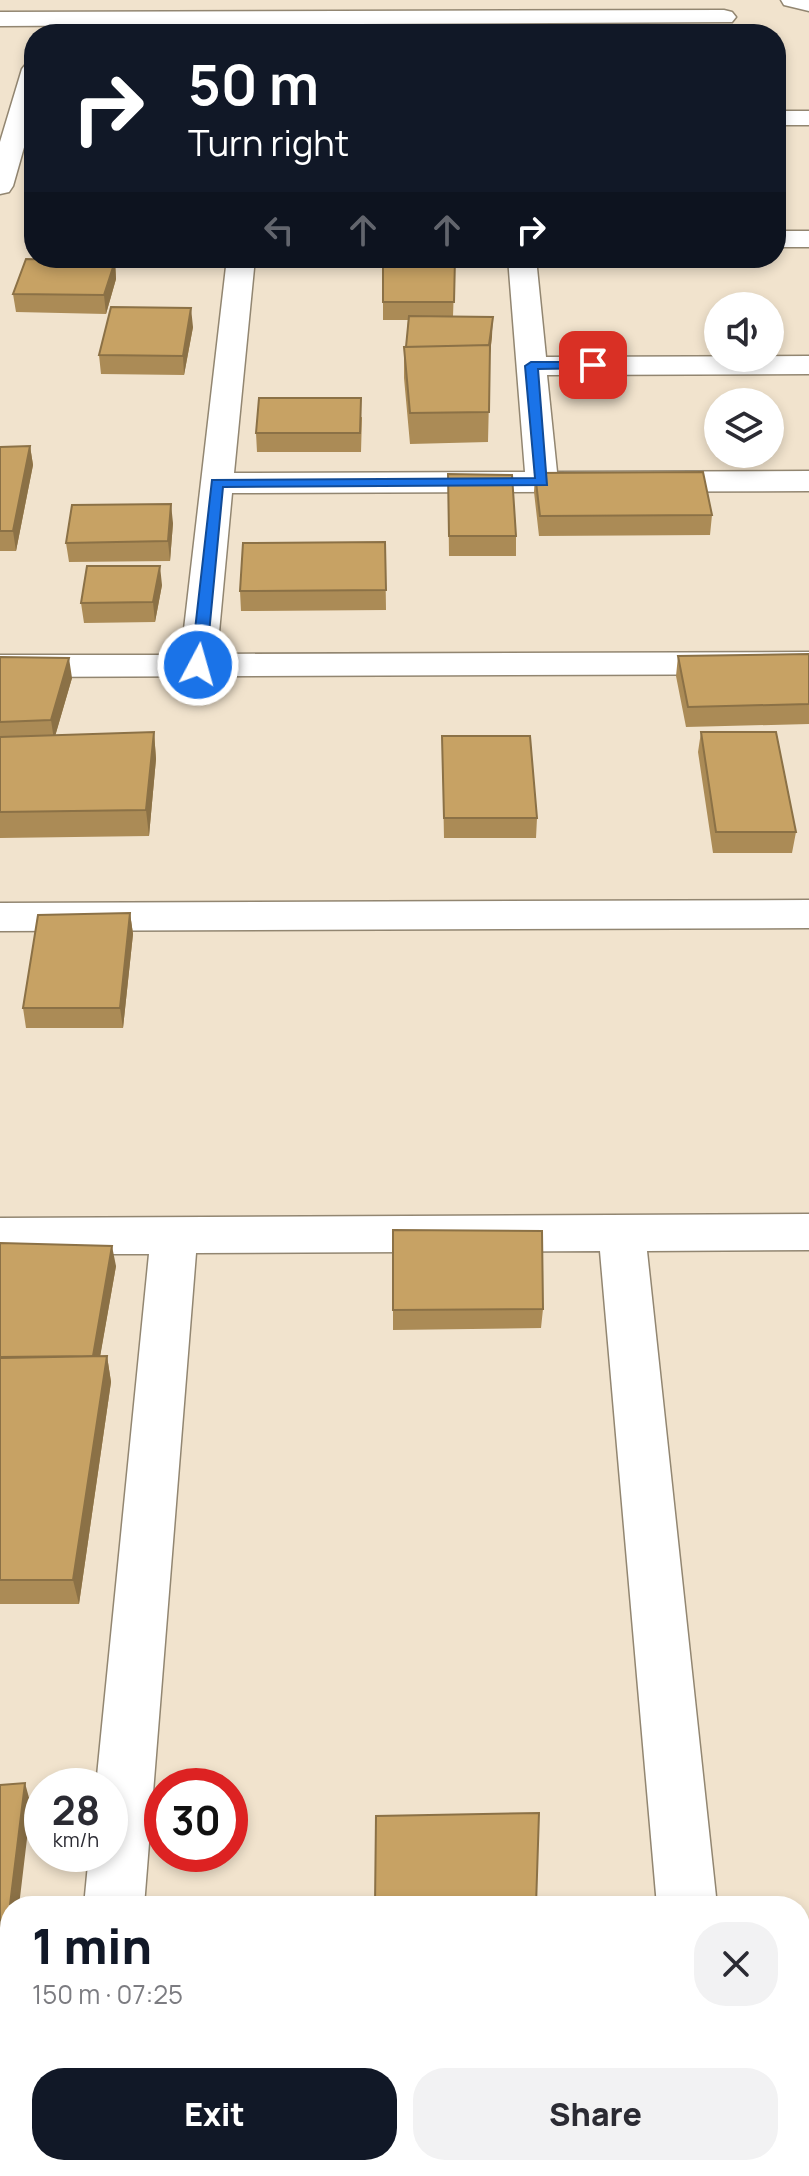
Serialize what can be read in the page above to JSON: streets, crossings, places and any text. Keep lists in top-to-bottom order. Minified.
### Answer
{"page":{"turn":["50 m","Turn right"],"speed":"28 km/h","limit":"30","heading":["1 min","150 m · 07:25"],"buttons":["Exit","Share"]}}
